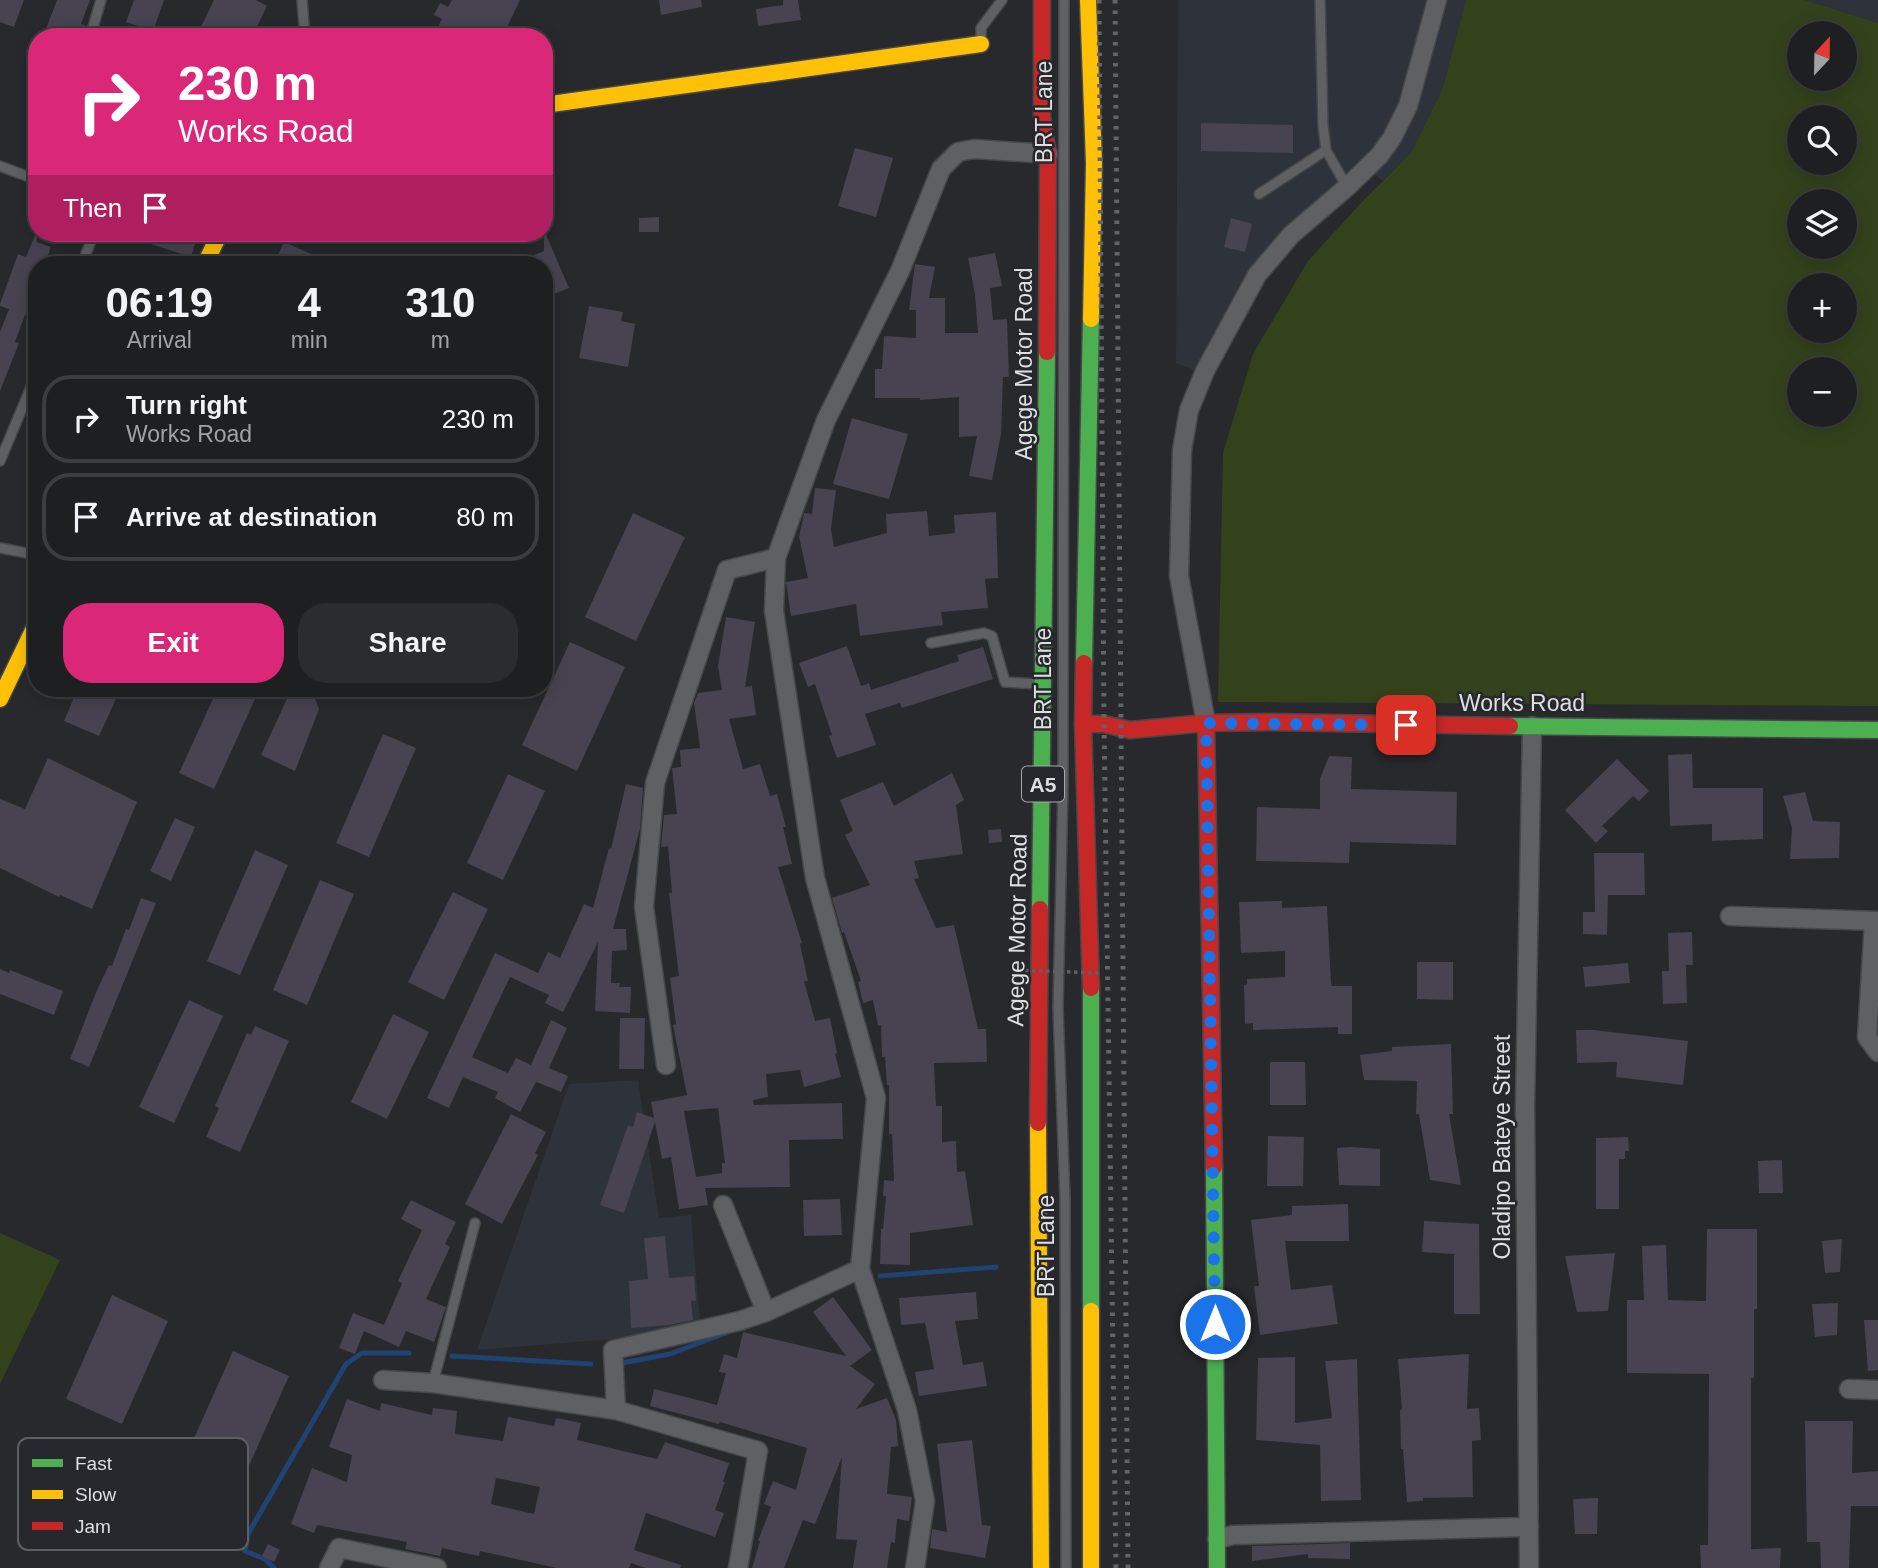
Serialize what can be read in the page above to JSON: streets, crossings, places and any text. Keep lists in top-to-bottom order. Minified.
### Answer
{"streets":{"main road":["Agege Motor Road","Works Road","A5"],"street":["Oladipo Bateye Street"],"lane":["BRT Lane"]},"crossings":[["Works Road","A5"],["Works Road","Oladipo Bateye Street"]],"legend":["Fast","Slow","Jam"],"north":"top","page":{"map_buttons":["+","−"],"turn":["230 m","Works Road"],"then":"Then","eta":["06:19","Arrival","4","min","310","m"],"list":[{"name":"Turn right","note":"Works Road","value":"230 m"},{"name":"Arrive at destination","value":"80 m"}],"buttons":["Exit","Share"]}}
